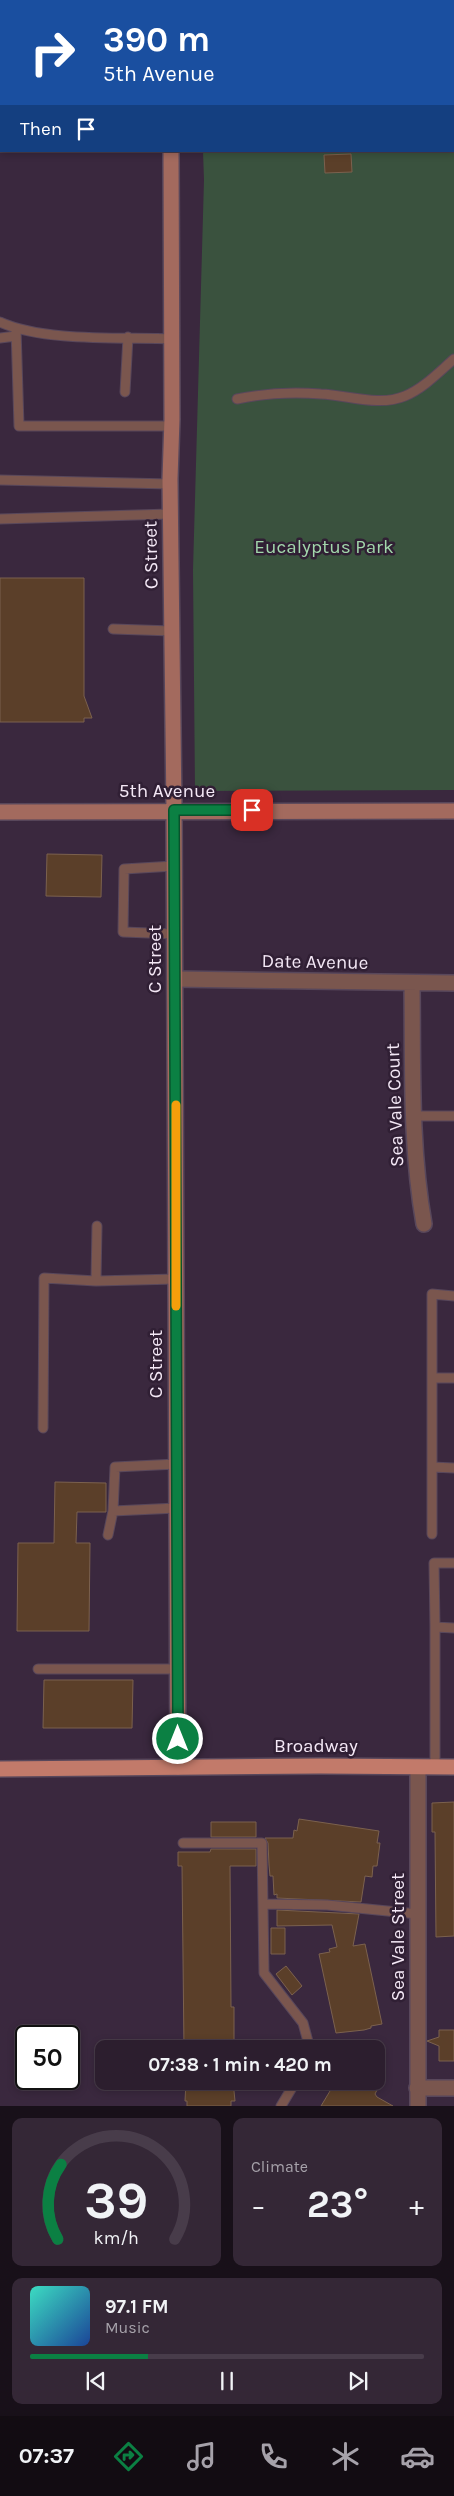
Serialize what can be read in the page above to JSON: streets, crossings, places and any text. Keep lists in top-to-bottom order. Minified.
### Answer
{"streets":{"main road":["C Street","5th Avenue","Broadway"],"street":["Date Avenue","Sea Vale Court","Sea Vale Street"]},"crossings":[["C Street","5th Avenue"],["C Street","Date Avenue"],["C Street","Broadway"],["Date Avenue","Sea Vale Court"],["Broadway","Sea Vale Street"]],"parks":["Eucalyptus Park"],"page":{"turn":["390 m","5th Avenue"],"then":"Then","limit":"50","trip":"07:38 · 1 min · 420 m","tile":"Climate","heat":["−","23°","+"],"song":["97.1 FM","Music"],"tabs":"07:37","gauge":["39","km/h"]}}
